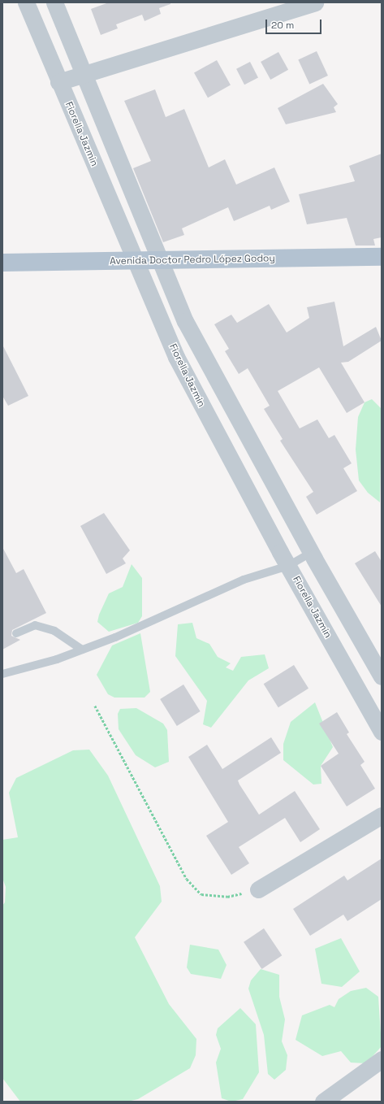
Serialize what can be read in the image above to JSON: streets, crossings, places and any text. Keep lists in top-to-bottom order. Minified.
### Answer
{"streets":{"main road":["Avenida Doctor Pedro López Godoy"],"street":["Fiorella Jazmin"]},"crossings":[["Fiorella Jazmin","Avenida Doctor Pedro López Godoy"]],"scale_bar":"20 m"}
